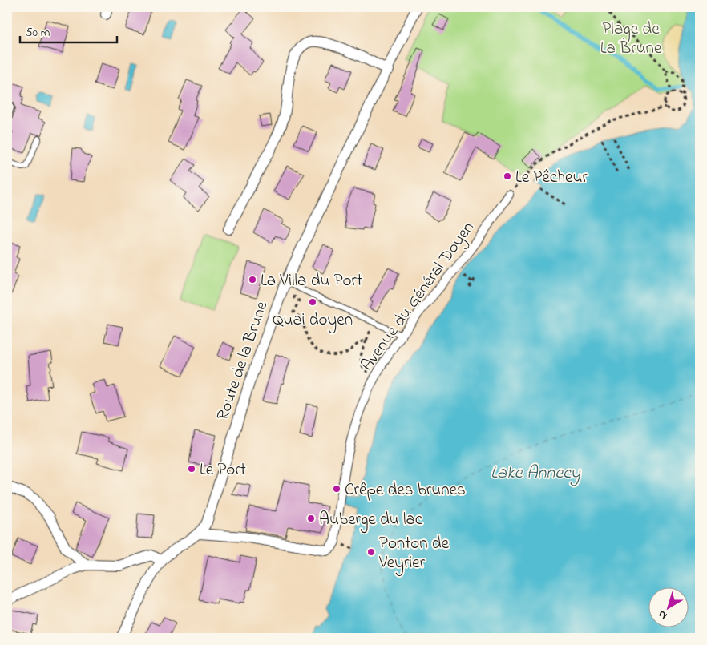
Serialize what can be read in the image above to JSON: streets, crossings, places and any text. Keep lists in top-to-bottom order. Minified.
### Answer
{"streets":{"street":["Avenue du Général Doyen","Route de la Brune"]},"crossings":[["Avenue du Général Doyen","Route de la Brune"]],"water":["Lake Annecy"],"parks":["Plage de La Brune"],"places":["Le Pêcheur","La Villa du Port","Quai doyen","Le Port","Crêpe des brunes","Auberge du lac","Ponton de Veyrier"],"scale_bar":"50 m","north":"bottom left"}
